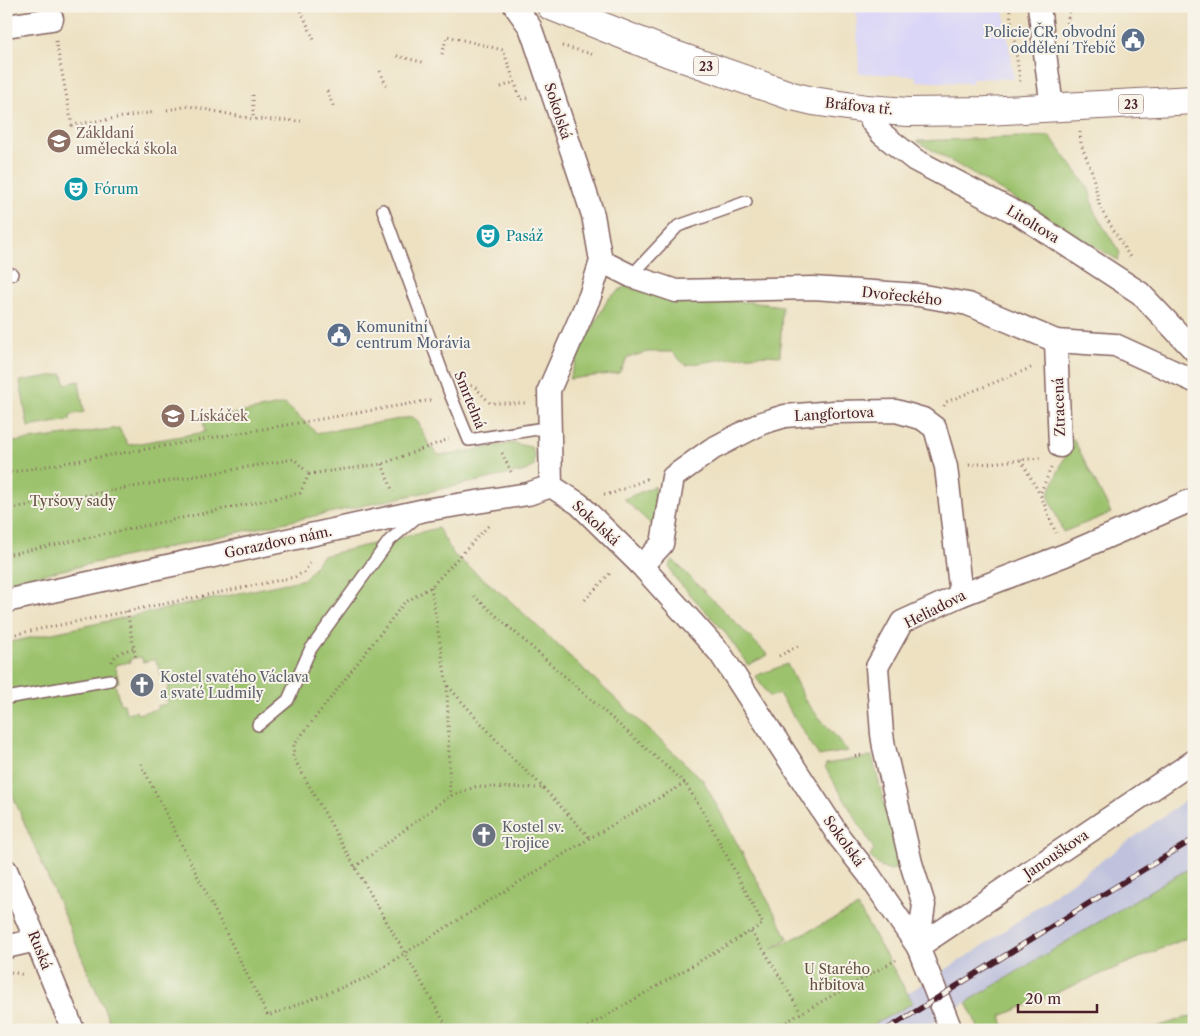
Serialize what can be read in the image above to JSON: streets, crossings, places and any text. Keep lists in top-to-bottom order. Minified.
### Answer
{"streets":{"main road":["23","Bráfova tř."],"street":["Sokolská","Litoltova","Dvořeckého","Ztracená","Langfortova","Gorazdovo nám.","Heliadova","Janouškova","Ruská"],"lane":["Smrtelná"]},"crossings":[["Bráfova tř.","Litoltova"],["Sokolská","Dvořeckého"],["Sokolská","Smrtelná"],["Sokolská","Langfortova"],["Sokolská","Gorazdovo nám."],["Sokolská","Heliadova"],["Sokolská","Janouškova"],["Dvořeckého","Ztracená"],["Heliadova","Janouškova"]],"parks":["Tyršovy sady","U Starého hřbitova"],"places":{"public building":["Policie ČR, obvodní oddělení Třebíč","Komunitní centrum Morávia"],"school or university":["Zákldaní umělecká škola","Lískáček"],"theatre":["Fórum","Pasáž"],"church":["Kostel svatého Václava a svaté Ludmily","Kostel sv. Trojice"]},"scale_bar":"20 m"}
